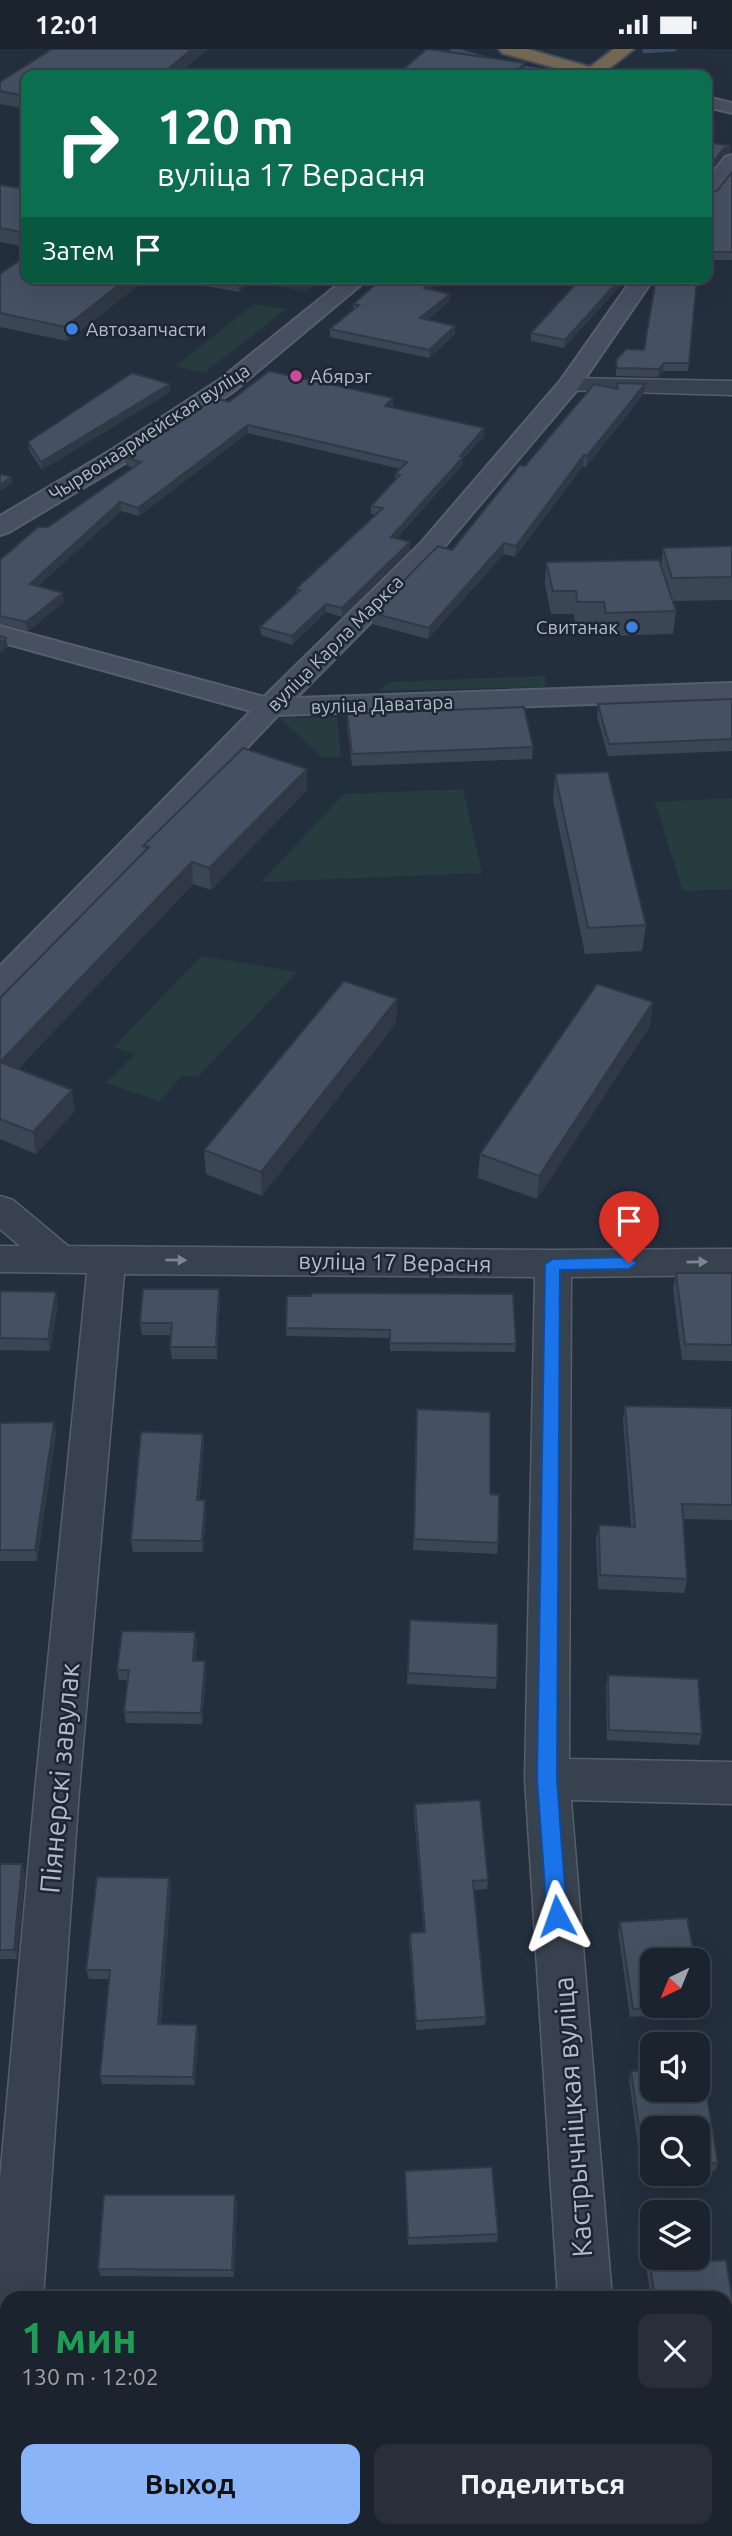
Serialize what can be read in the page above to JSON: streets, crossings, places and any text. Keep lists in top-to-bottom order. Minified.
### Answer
{"streets":{"street":["Чырвонаармейская вуліца","вуліца Карла Маркса","вуліца Даватара","вуліца 17 Верасня","Піянерскі завулак","Кастрычніцкая вуліца"]},"crossings":[["вуліца Карла Маркса","вуліца Даватара"],["вуліца 17 Верасня","Піянерскі завулак"],["вуліца 17 Верасня","Кастрычніцкая вуліца"]],"one_way":["вуліца 17 Верасня"],"places":["Автозапчасти","Абярэг","Свитанак"],"north":"bottom left","page":{"status":"12:01","turn":["120 m","вуліца 17 Верасня"],"then":"Затем","heading":["1 мин","130 m · 12:02"],"buttons":["Выход","Поделиться"]}}
